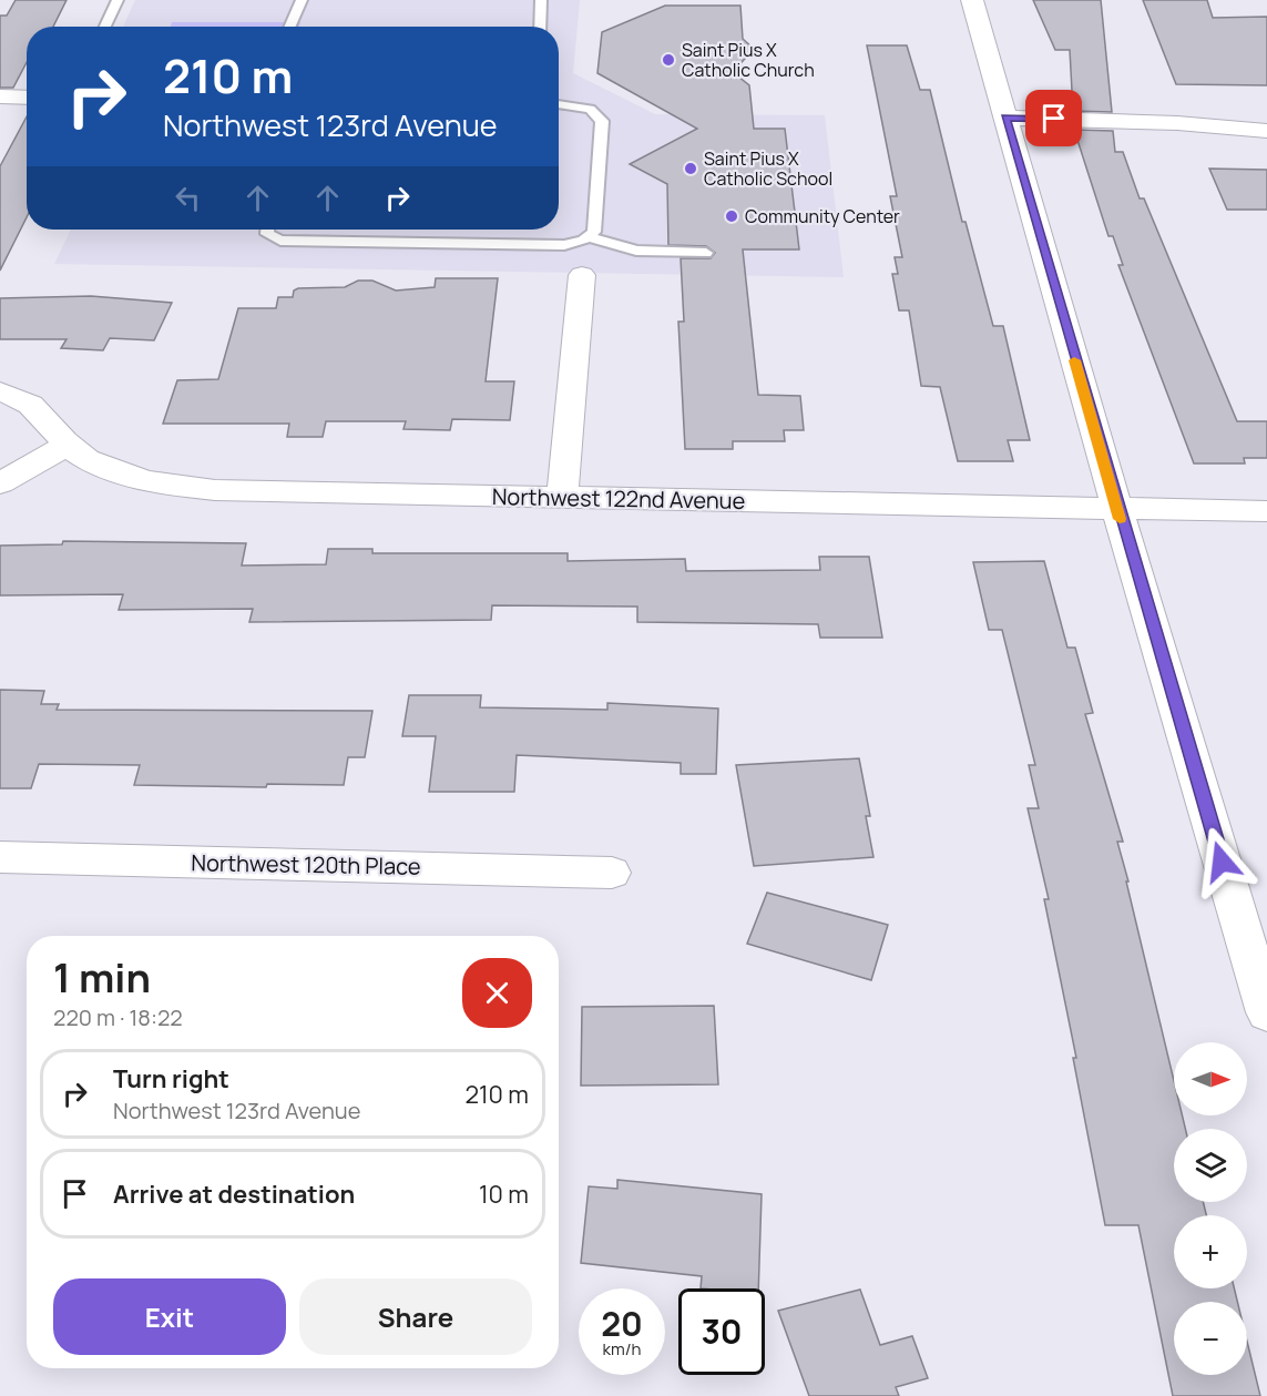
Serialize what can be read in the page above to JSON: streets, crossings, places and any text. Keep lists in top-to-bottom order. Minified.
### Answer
{"streets":{"street":["Northwest 122nd Avenue","Northwest 120th Place"]},"places":["Saint Pius X Catholic Church","Saint Pius X Catholic School","Community Center"],"north":"right","page":{"turn":["210 m","Northwest 123rd Avenue"],"heading":["1 min","220 m · 18:22"],"map_buttons":["+","−"],"list":[{"name":"Turn right","note":"Northwest 123rd Avenue","value":"210 m"},{"name":"Arrive at destination","value":"10 m"}],"buttons":["Exit","Share"],"speed":"20 km/h","limit":"30"}}
